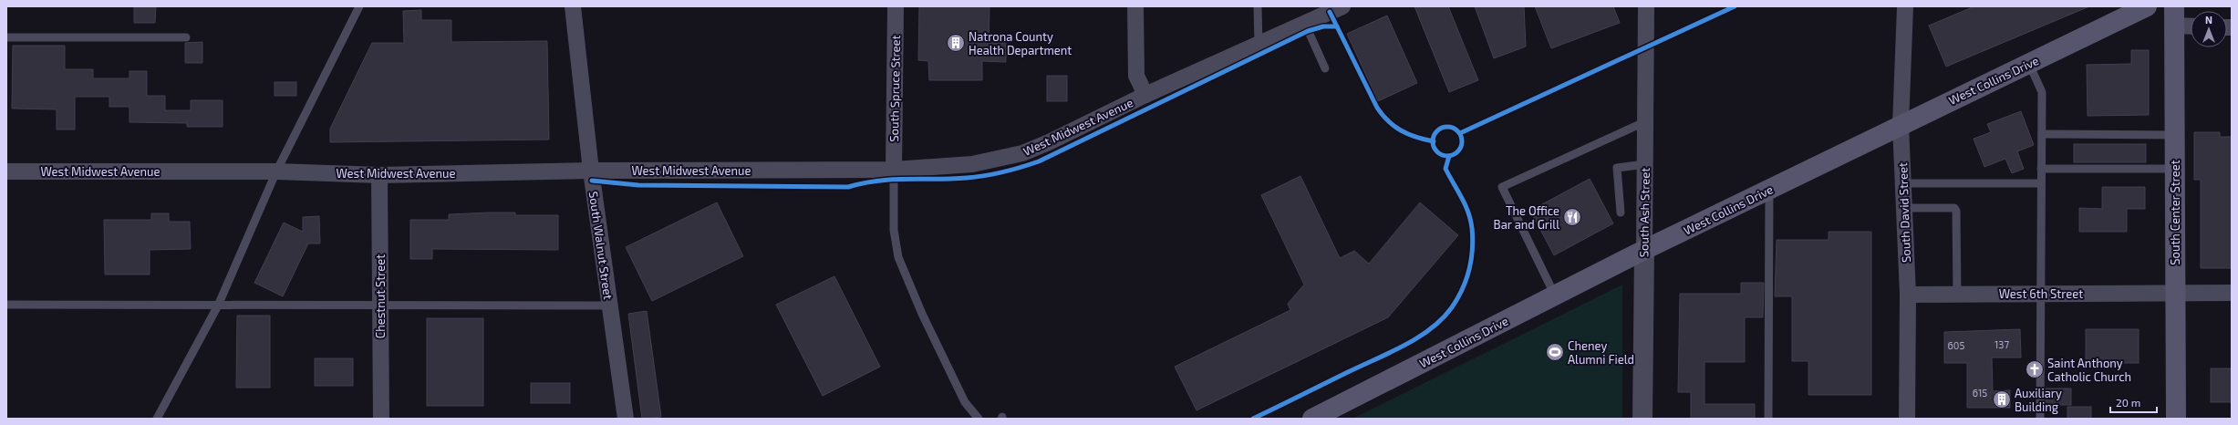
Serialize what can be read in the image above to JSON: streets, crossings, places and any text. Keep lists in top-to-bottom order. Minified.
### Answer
{"streets":{"main road":["West Collins Drive","South Center Street"],"street":["South Spruce Street","West Midwest Avenue","South Ash Street","South David Street","South Walnut Street","West 6th Street","Chestnut Street"]},"crossings":[["West Collins Drive","South Ash Street"],["West Collins Drive","South David Street"],["South Spruce Street","West Midwest Avenue"],["West Midwest Avenue","South Walnut Street"],["West Midwest Avenue","Chestnut Street"],["South David Street","West 6th Street"],["South Center Street","West 6th Street"]],"places":{"building":["Natrona County Health Department","Auxiliary Building"],"restaurant":["The Office Bar and Grill"],"sports":["Cheney Alumni Field"],"church":["Saint Anthony Catholic Church"]},"house_numbers":["137","605","615"],"scale_bar":"20 m","north":"top"}
